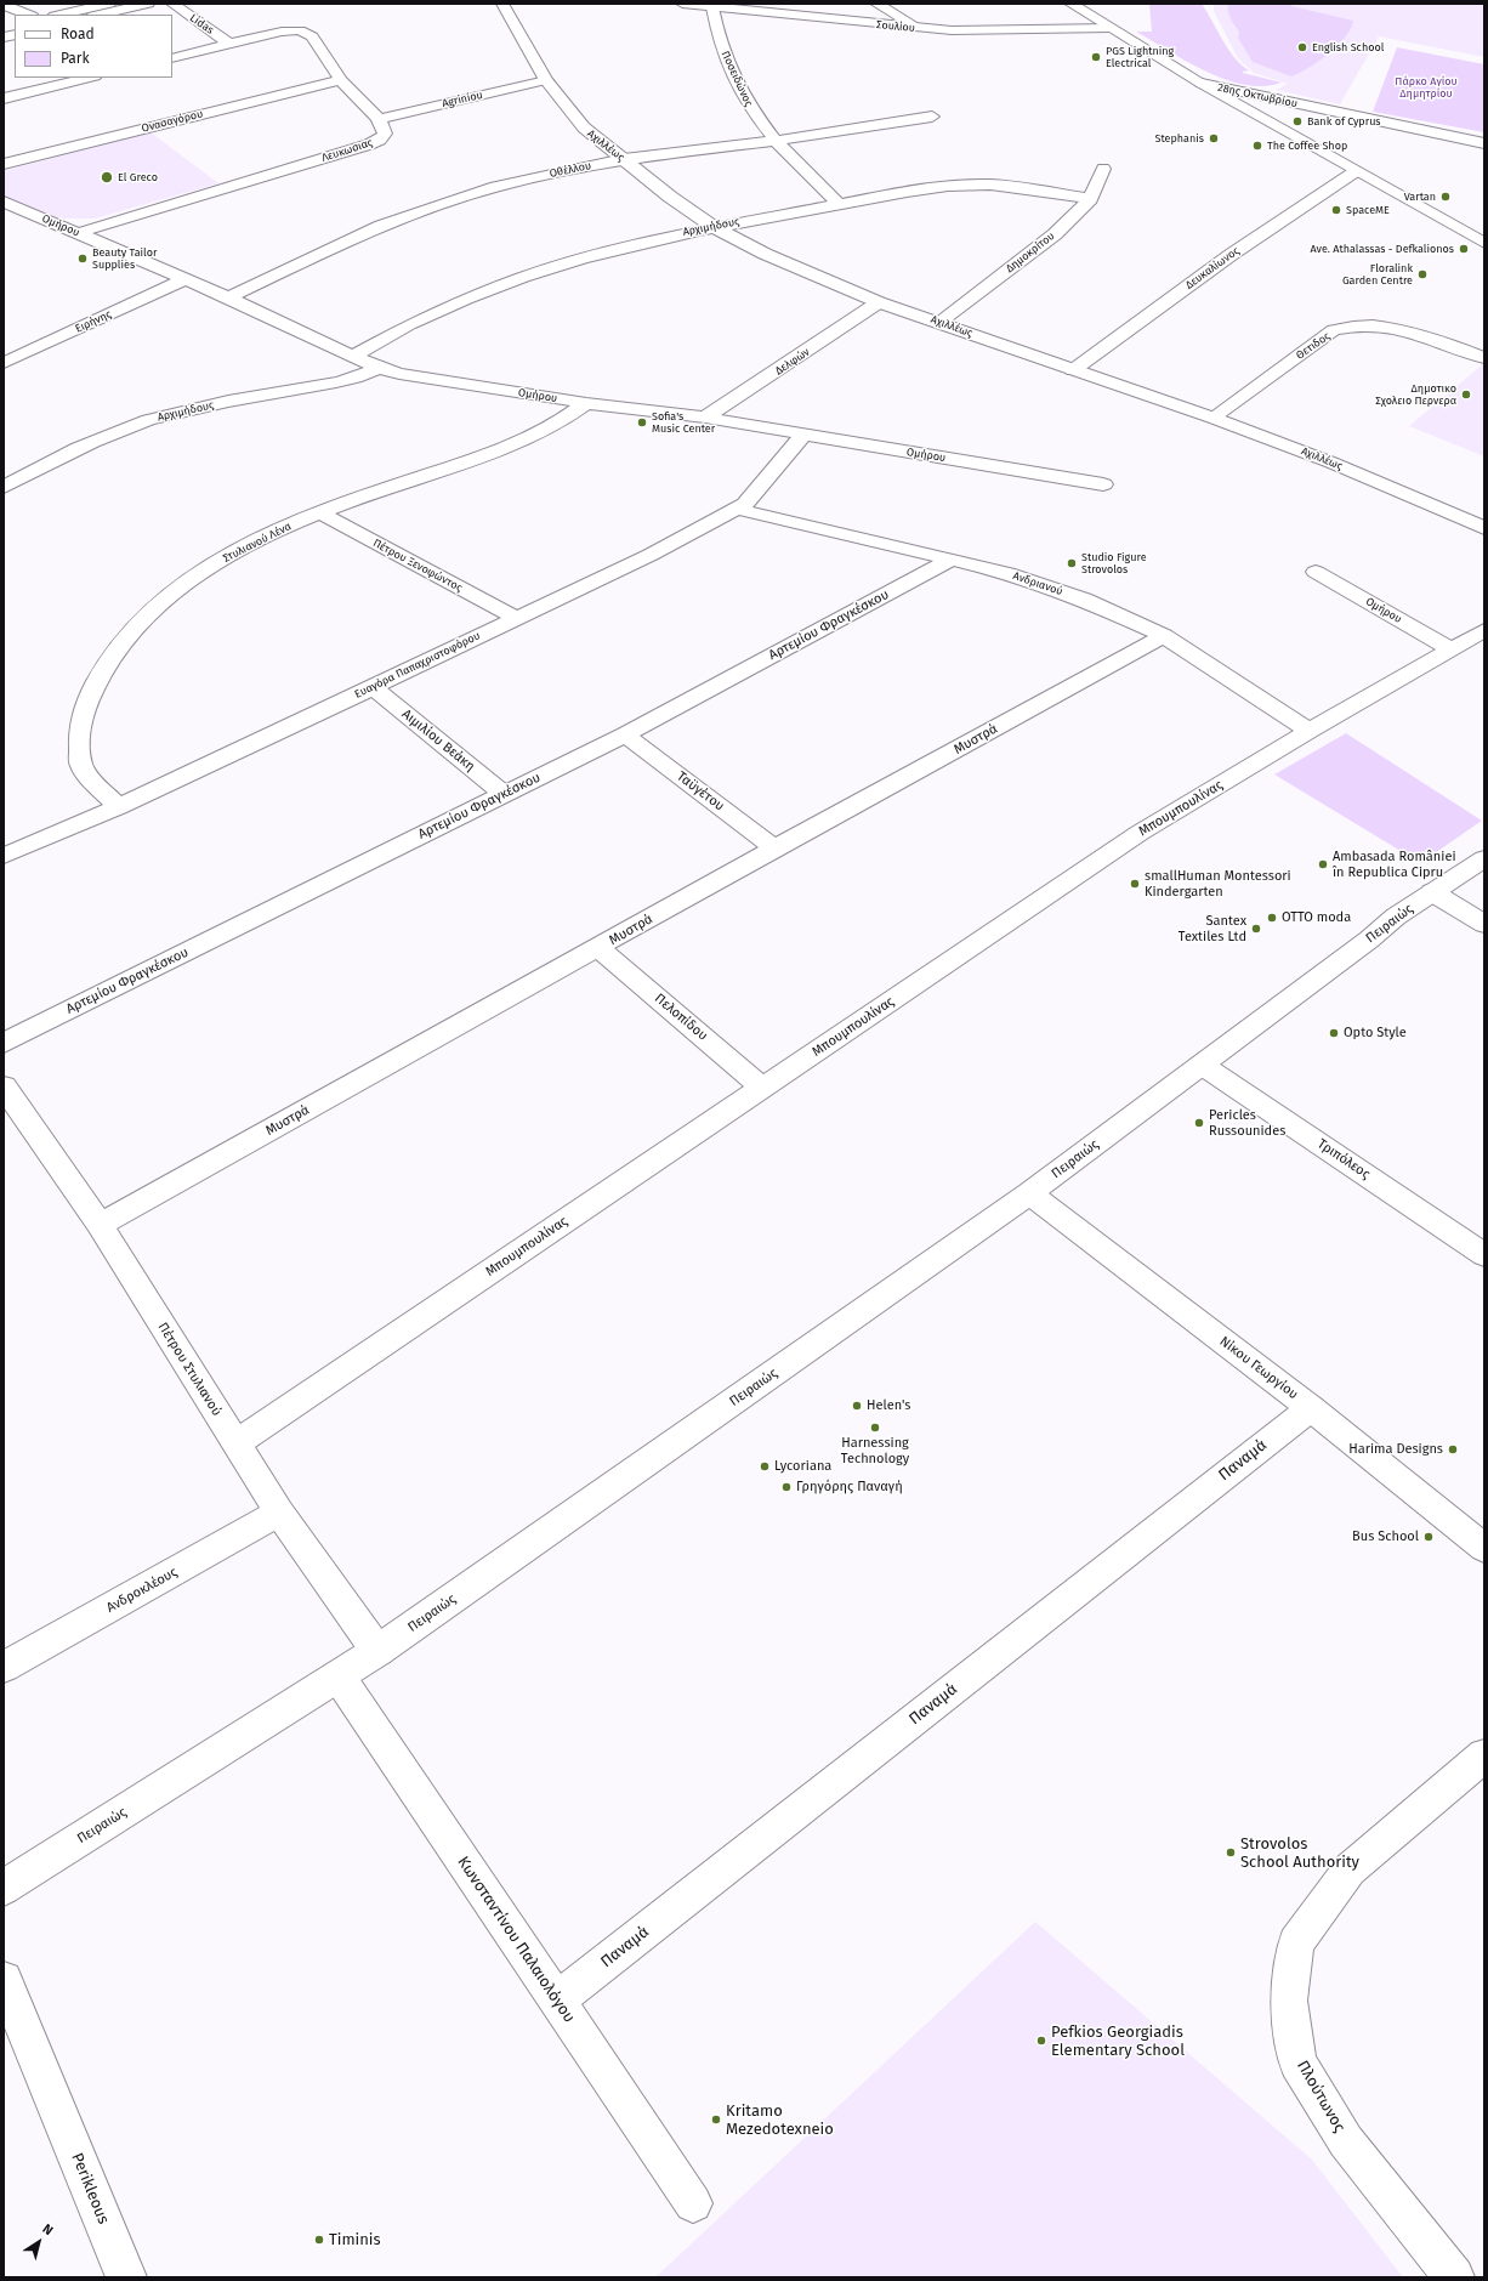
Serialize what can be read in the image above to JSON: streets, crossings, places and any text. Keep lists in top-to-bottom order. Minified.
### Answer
{"streets":{"street":["Lidas","Σουλίου","Ποσειδώνος","28ης Οκτωβρίου","Agriniou","Ονασαγόρου","Αχιλλέως","Λευκωσιας","Οθέλλου","Ομήρου","Αρχιμήδους","Δημοκρίτου","Δευκαλίωνος","Ειρήνης","Θετιδος","Δελφών","Στυλιανού Λένα","Πέτρου Ξενοφώντος","Ανδριανού","Αρτεμίου Φραγκέσκου","Ευαγόρα Παπαχριστοφόρου","Μυστρά","Αιμιλίου Βεάκη","Ταϋγέτου","Μπουμπουλίνας","Πειραιώς","Πελοπίδου","Τριπόλεος","Νίκου Γεωργίου","Πέτρου Στυλιανού","Παναμά","Ανδροκλέους","Κωνσταντίνου Παλαιολόγου","Πλούτωνος","Perikleous"]},"crossings":[["Lidas","Λευκωσιας"],["Σουλίου","Ποσειδώνος"],["Ποσειδώνος","Οθέλλου"],["Ποσειδώνος","Αρχιμήδους"],["Agriniou","Αχιλλέως"],["Agriniou","Λευκωσιας"],["Ονασαγόρου","Λευκωσιας"],["Αχιλλέως","Οθέλλου"],["Αχιλλέως","Αρχιμήδους"],["Αχιλλέως","Δημοκρίτου"],["Αχιλλέως","Δευκαλίωνος"],["Αχιλλέως","Θετιδος"],["Αχιλλέως","Δελφών"],["Λευκωσιας","Ομήρου"],["Οθέλλου","Ομήρου"],["Ομήρου","Αρχιμήδους"],["Ομήρου","Ειρήνης"],["Ομήρου","Δελφών"],["Ομήρου","Στυλιανού Λένα"],["Ομήρου","Ευαγόρα Παπαχριστοφόρου"],["Ομήρου","Μπουμπουλίνας"],["Αρχιμήδους","Δημοκρίτου"],["Στυλιανού Λένα","Πέτρου Ξενοφώντος"],["Στυλιανού Λένα","Ευαγόρα Παπαχριστοφόρου"],["Πέτρου Ξενοφώντος","Ευαγόρα Παπαχριστοφόρου"],["Ανδριανού","Αρτεμίου Φραγκέσκου"],["Ανδριανού","Ευαγόρα Παπαχριστοφόρου"],["Ανδριανού","Μυστρά"],["Ανδριανού","Μπουμπουλίνας"],["Αρτεμίου Φραγκέσκου","Αιμιλίου Βεάκη"],["Αρτεμίου Φραγκέσκου","Ταϋγέτου"],["Ευαγόρα Παπαχριστοφόρου","Αιμιλίου Βεάκη"],["Μυστρά","Ταϋγέτου"],["Μυστρά","Πελοπίδου"],["Μυστρά","Πέτρου Στυλιανού"],["Μπουμπουλίνας","Πελοπίδου"],["Μπουμπουλίνας","Πέτρου Στυλιανού"],["Πειραιώς","Τριπόλεος"],["Πειραιώς","Νίκου Γεωργίου"],["Πειραιώς","Πέτρου Στυλιανού"],["Πειραιώς","Κωνσταντίνου Παλαιολόγου"],["Νίκου Γεωργίου","Παναμά"],["Πέτρου Στυλιανού","Ανδροκλέους"],["Παναμά","Κωνσταντίνου Παλαιολόγου"]],"parks":["Πάρκο Αγίου Δημητρίου"],"places":["English School","PGS Lightning Electrical","Bank of Cyprus","Stephanis","The Coffee Shop","El Greco","Vartan","SpaceME","Ave. Athalassas - Defkalionos","Beauty Tailor Supplies","Floralink Garden Centre","Δημοτικο Σχολειο Περνερα","Sofia's Music Center","Studio Figure Strovolos","Ambasada României în Republica Cipru","smallHuman Montessori Kindergarten","OTTO moda","Santex Textiles Ltd","Opto Style","Pericles Russounides","Helen's","Harnessing Technology","Harima Designs","Lycoriana","Γρηγόρης Παναγή","Bus School","Strovolos School Authority","Pefkios Georgiadis Elementary School","Kritamo Mezedotexneio","Timinis"],"legend":["Road","Park"],"north":"top right"}
